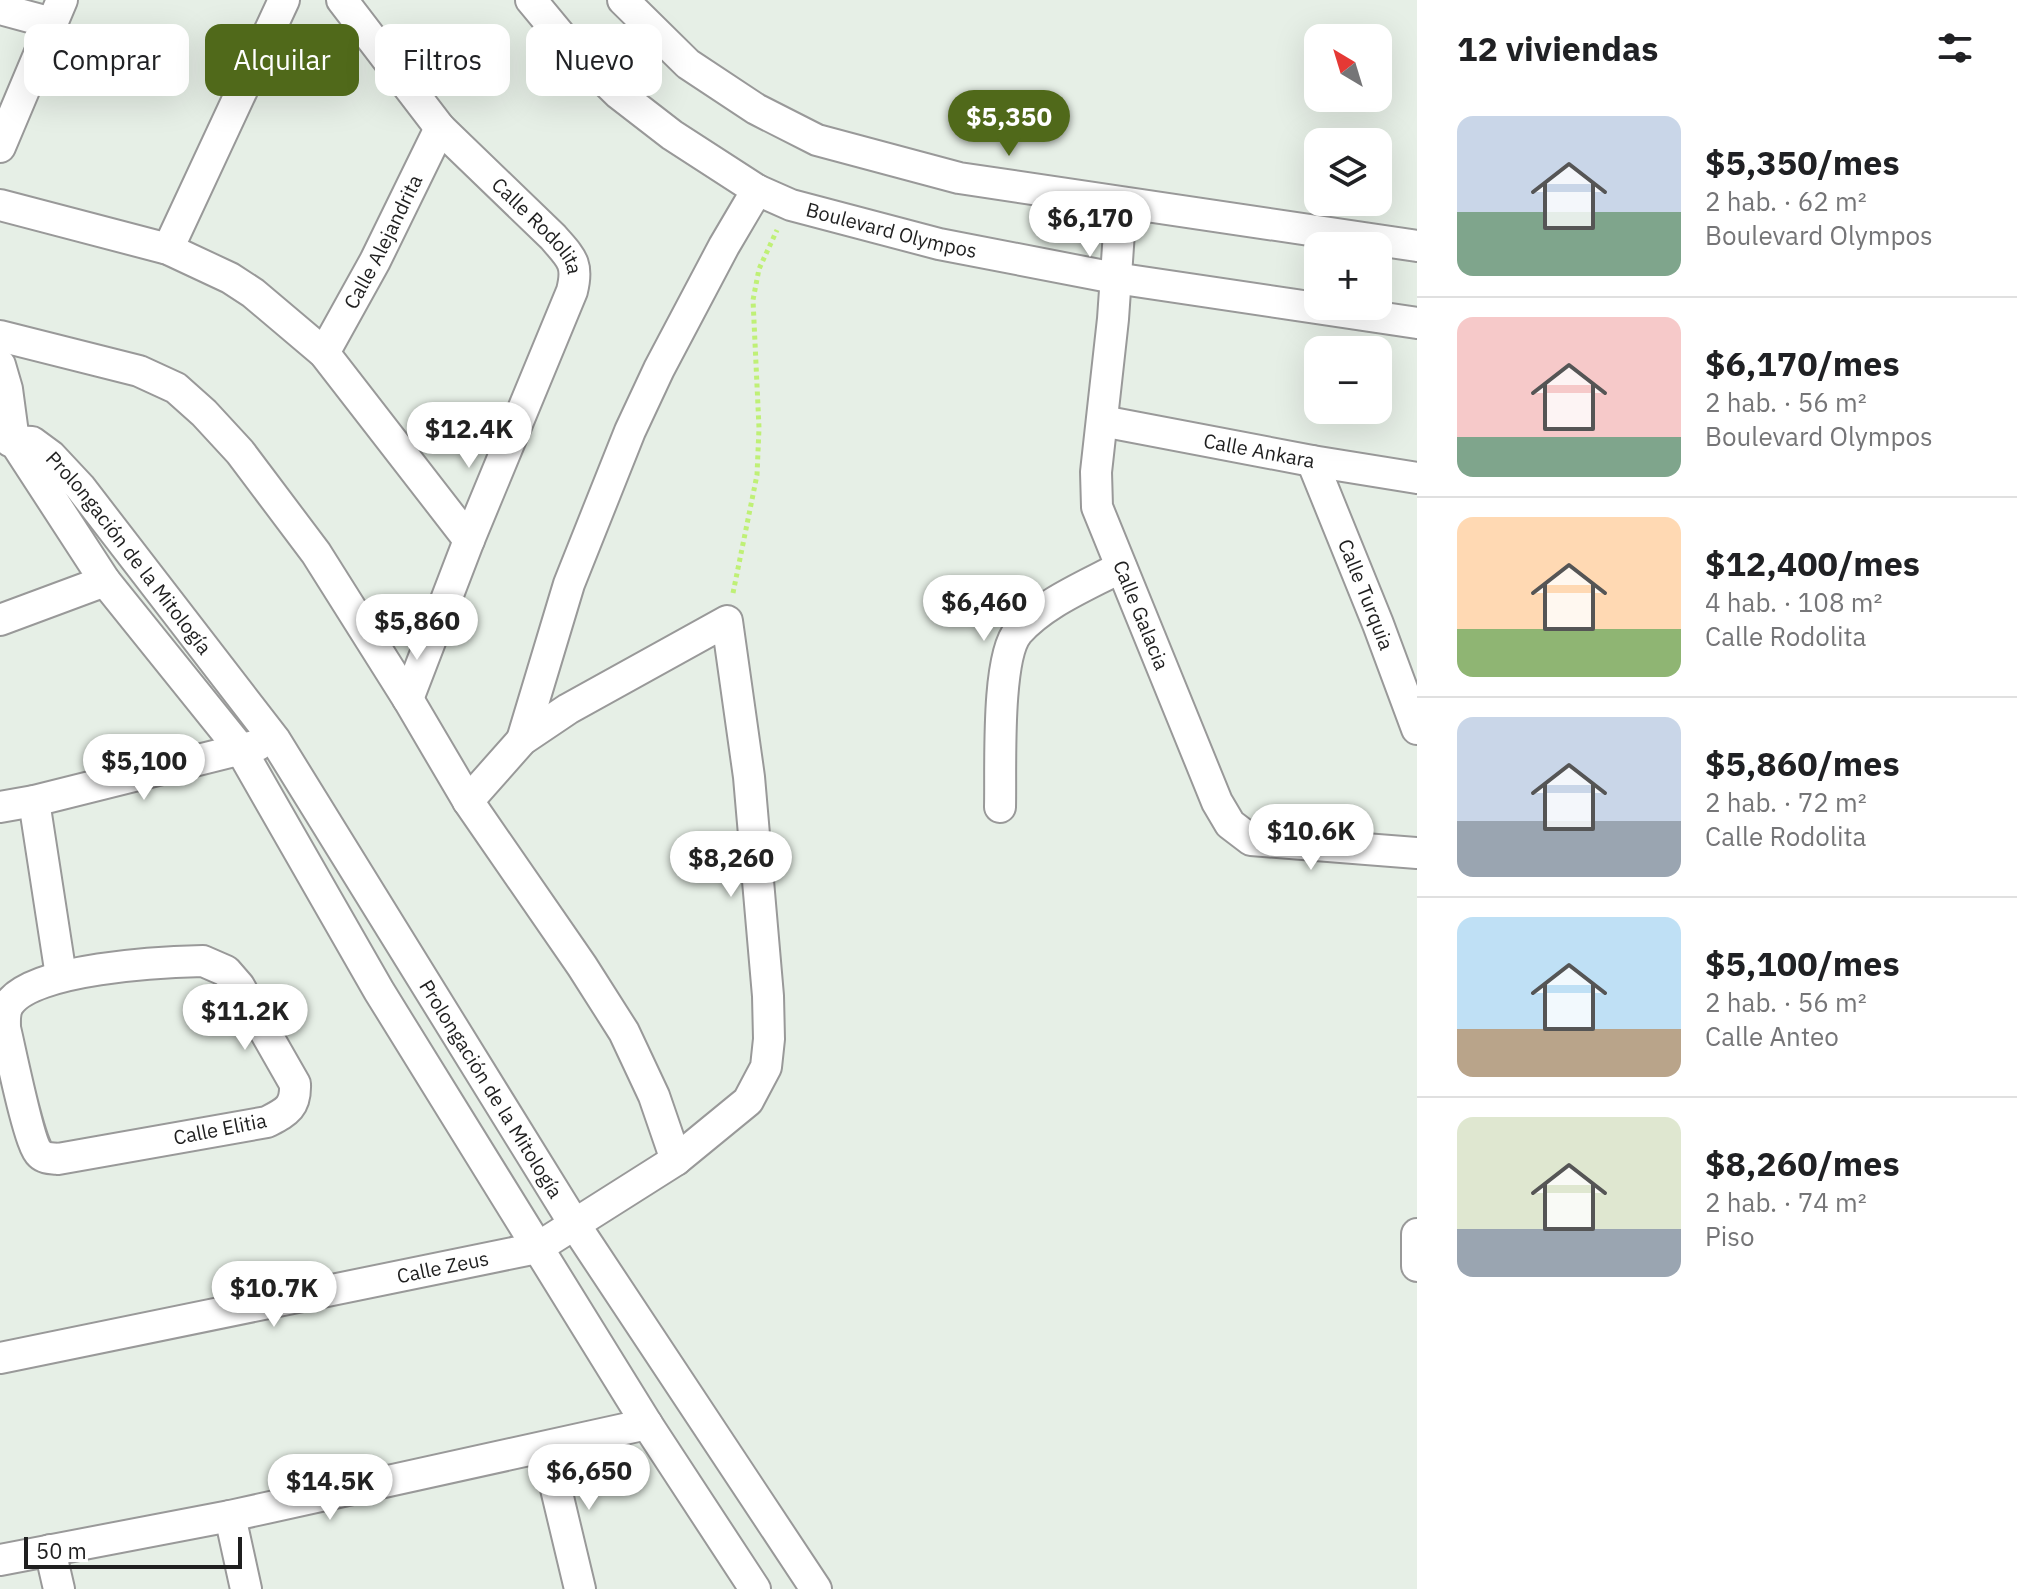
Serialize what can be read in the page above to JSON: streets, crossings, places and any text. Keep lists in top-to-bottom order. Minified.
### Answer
{"streets":{"street":["Calle Rodolita","Boulevard Olympos","Calle Alejandrita","Calle Ankara","Prolongación de la Mitología","Calle Turquia","Calle Galacia","Calle Elitia","Calle Zeus"]},"crossings":[["Calle Rodolita","Calle Alejandrita"],["Boulevard Olympos","Calle Galacia"],["Calle Ankara","Calle Turquia"],["Calle Ankara","Calle Galacia"],["Prolongación de la Mitología","Calle Zeus"]],"scale_bar":"50 m","north":"top left","page":{"heading":"12 viviendas","map_buttons":["+","−"],"chip":["Comprar","Alquilar","Filtros","Nuevo"],"price":["$5,350","$6,170","$12.4K","$6,460","$5,860","$5,100","$10.6K","$8,260","$11.2K","$10.7K","$6,650","$14.5K"],"list":[{"name":"$5,350/mes","note":"2 hab. · 62 m² · Boulevard Olympos"},{"name":"$6,170/mes","note":"2 hab. · 56 m² · Boulevard Olympos"},{"name":"$12,400/mes","note":"4 hab. · 108 m² · Calle Rodolita"},{"name":"$5,860/mes","note":"2 hab. · 72 m² · Calle Rodolita"},{"name":"$5,100/mes","note":"2 hab. · 56 m² · Calle Anteo"},{"name":"$8,260/mes","note":"2 hab. · 74 m² · Piso"}],"scale":"50 m"}}
